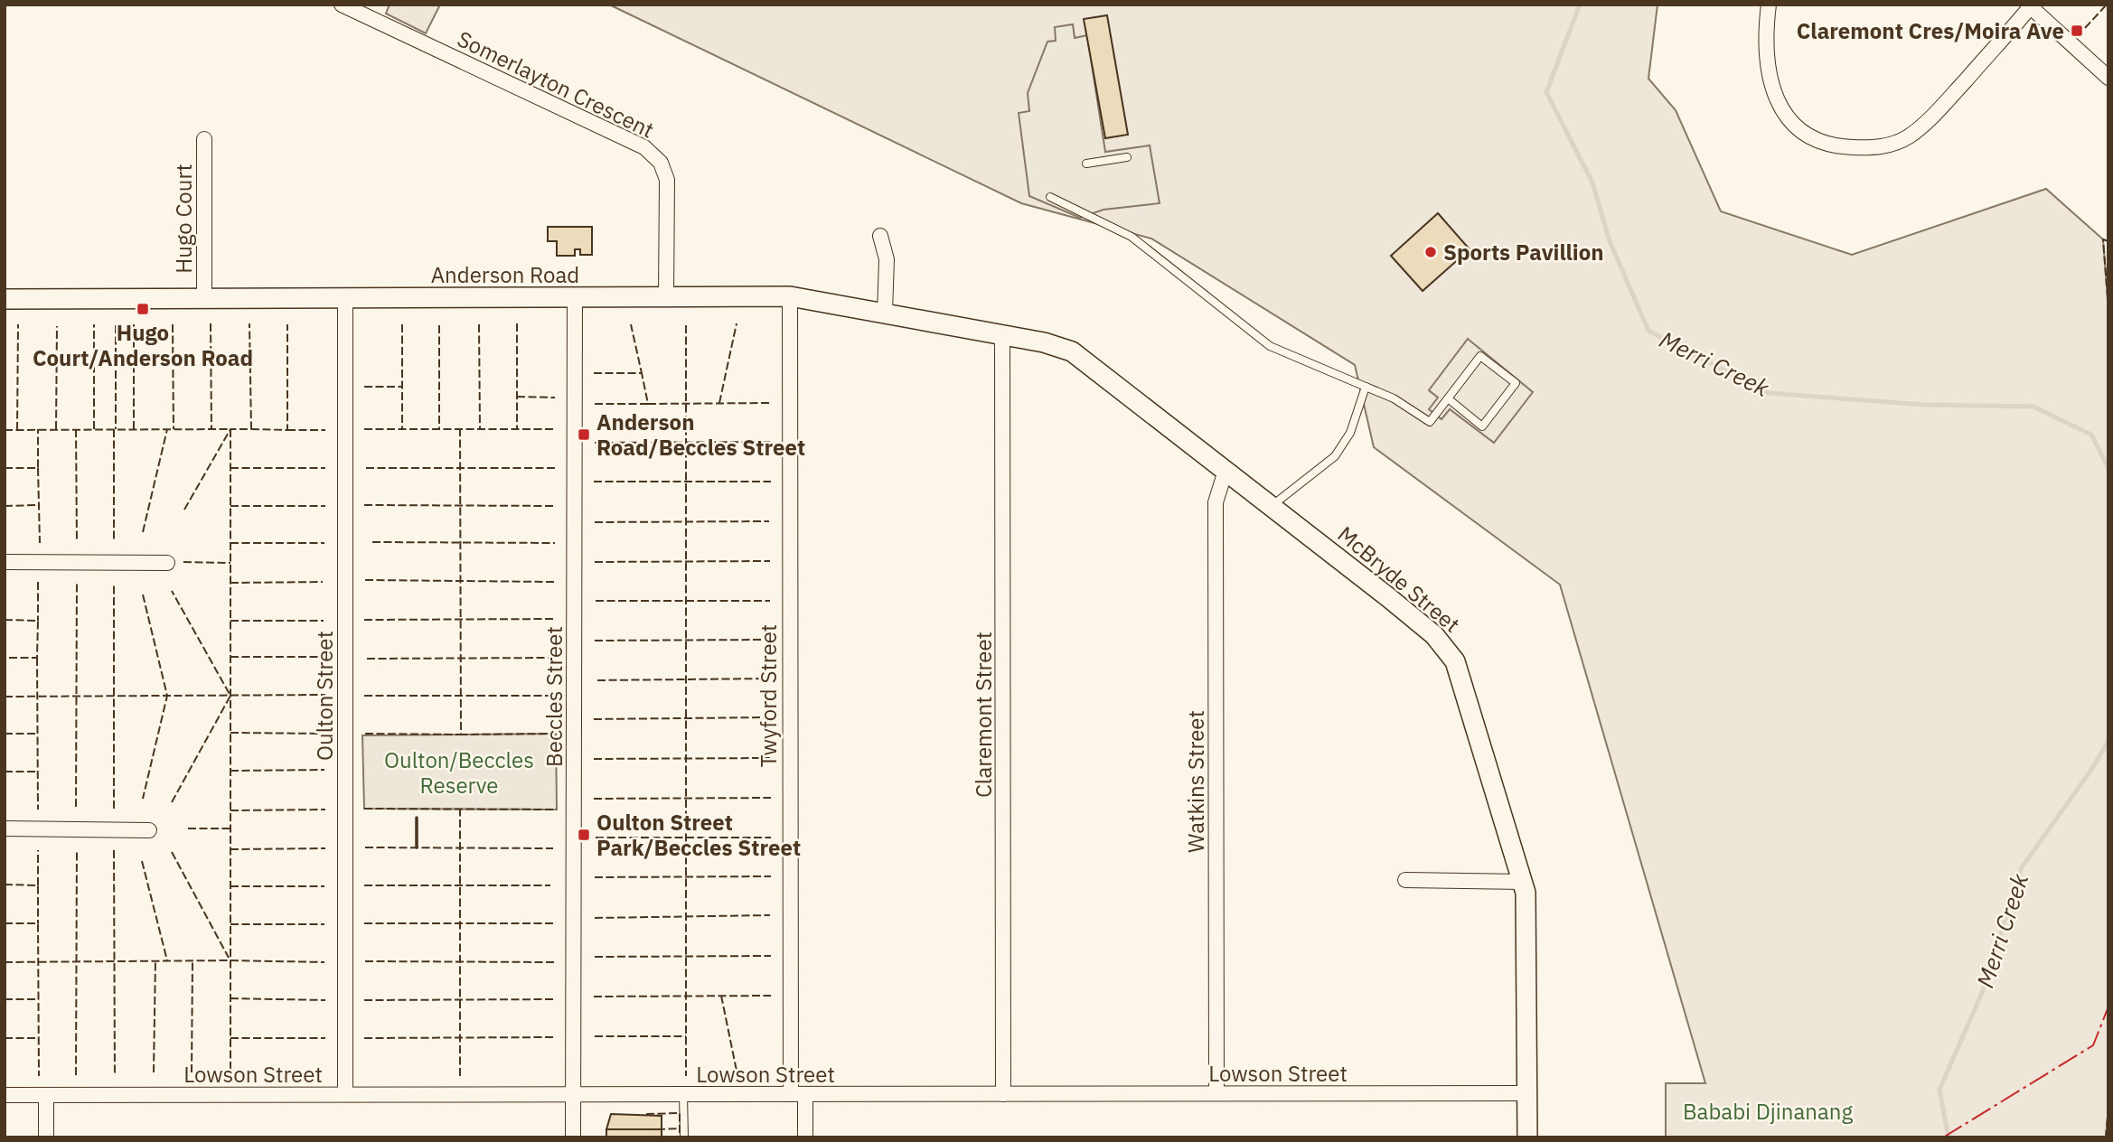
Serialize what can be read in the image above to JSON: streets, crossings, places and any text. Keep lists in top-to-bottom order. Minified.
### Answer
{"streets":{"street":["Somerlayton Crescent","Hugo Court","Anderson Road","McBryde Street","Oulton Street","Twyford Street","Beccles Street","Claremont Street","Watkins Street","Lowson Street"]},"crossings":[["Somerlayton Crescent","Anderson Road"],["Hugo Court","Anderson Road"],["Anderson Road","McBryde Street"],["Anderson Road","Oulton Street"],["Anderson Road","Twyford Street"],["Anderson Road","Beccles Street"],["Anderson Road","Claremont Street"],["McBryde Street","Claremont Street"],["McBryde Street","Watkins Street"],["McBryde Street","Lowson Street"],["Oulton Street","Lowson Street"],["Twyford Street","Lowson Street"],["Beccles Street","Lowson Street"],["Claremont Street","Lowson Street"],["Watkins Street","Lowson Street"]],"water":["Merri Creek"],"parks":["Oulton/Beccles Reserve","Bababi Djinanang"],"places":{"transit":["Claremont Cres/Moira Ave","Hugo Court/Anderson Road","Anderson Road/Beccles Street","Oulton Street Park/Beccles Street"],"other":["Sports Pavillion"]}}
